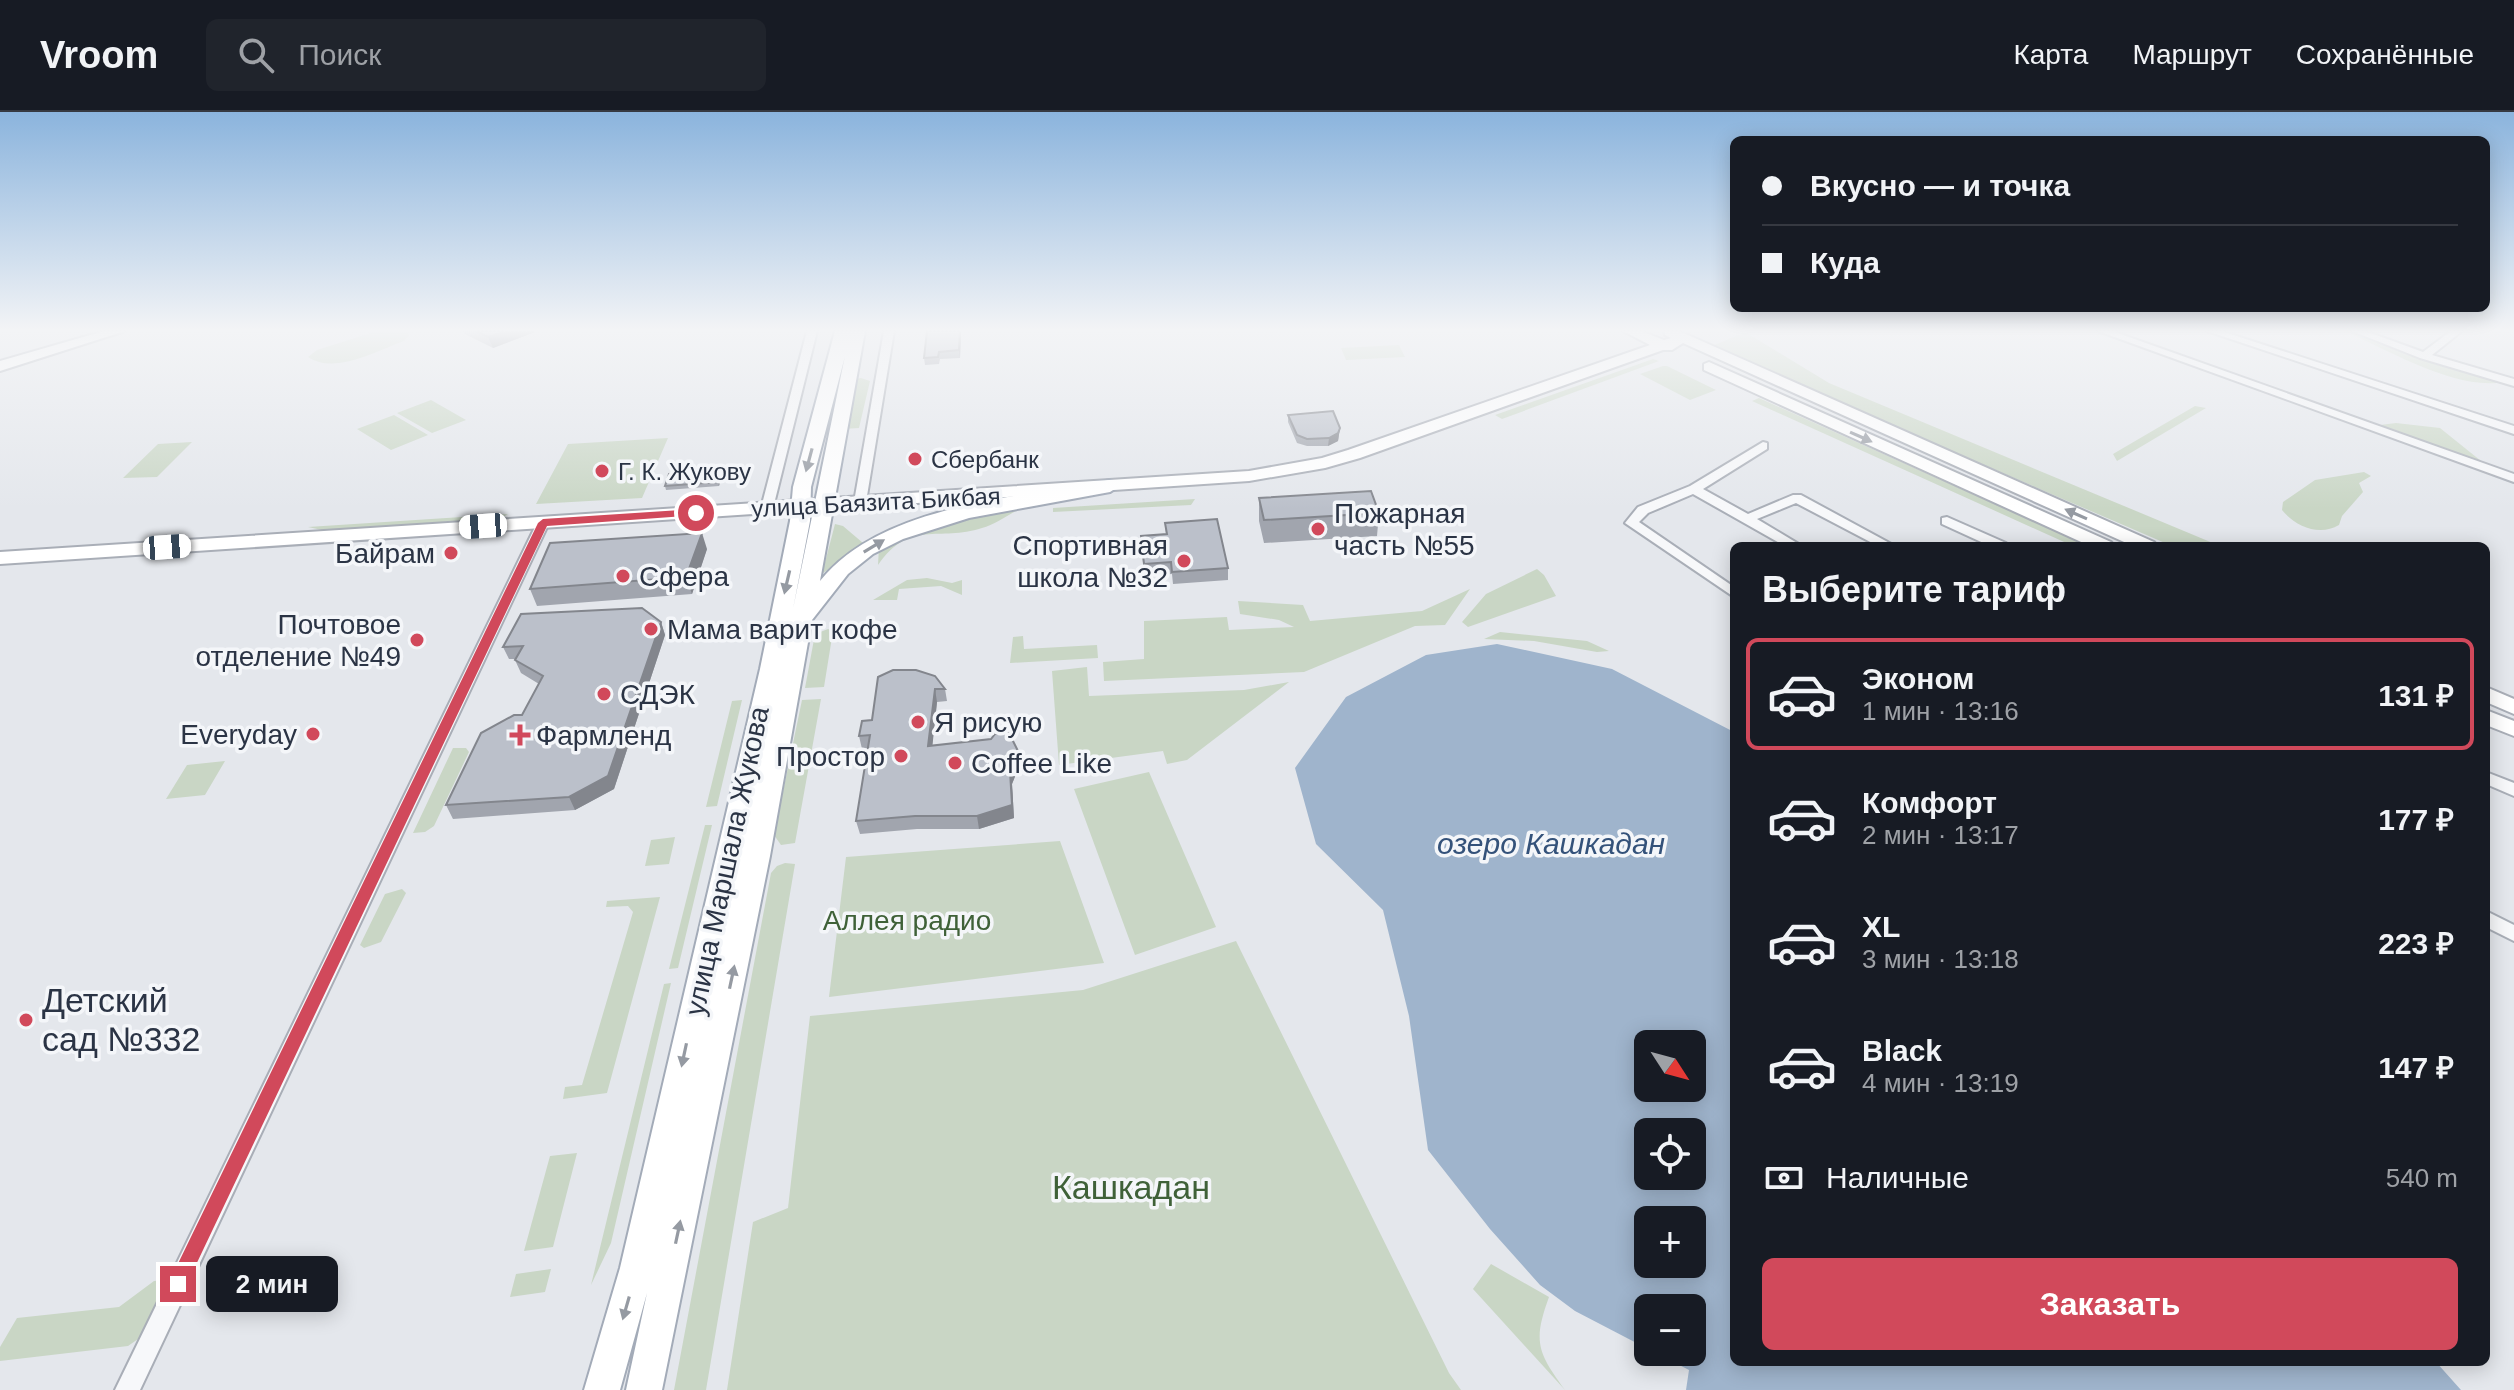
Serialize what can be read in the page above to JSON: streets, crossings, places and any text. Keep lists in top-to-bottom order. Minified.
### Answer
{"streets":{"main road":["улица Баязита Бикбая","улица Маршала Жукова"]},"crossings":[["улица Баязита Бикбая","улица Маршала Жукова"]],"water":["озеро Кашкадан"],"parks":["Аллея радио","Кашкадан"],"places":{"other":["Сбербанк","Г. К. Жукову","Пожарная часть №55","Байрам","Спортивная школа №32","Сфера","Мама варит кофе","Почтовое отделение №49","СДЭК","Я рисую","Everyday","Простор","Coffee Like","Детский сад №332"],"health":["Фармленд"]},"north":"bottom right","page":{"header":"Vroom","search":"Поиск","nav":["Карта","Маршрут","Сохранённые"],"banner":["Вкусно — и точка","Куда"],"heading":"Выберите тариф","list":[{"name":"Эконом","note":"1 мин · 13:16","value":"131 ₽"},{"name":"Комфорт","note":"2 мин · 13:17","value":"177 ₽"},{"name":"XL","note":"3 мин · 13:18","value":"223 ₽"},{"name":"Black","note":"4 мин · 13:19","value":"147 ₽"}],"map_buttons":["+","−"],"pay":["Наличные","540 m"],"buttons":"Заказать","bubble":"2 мин"}}
